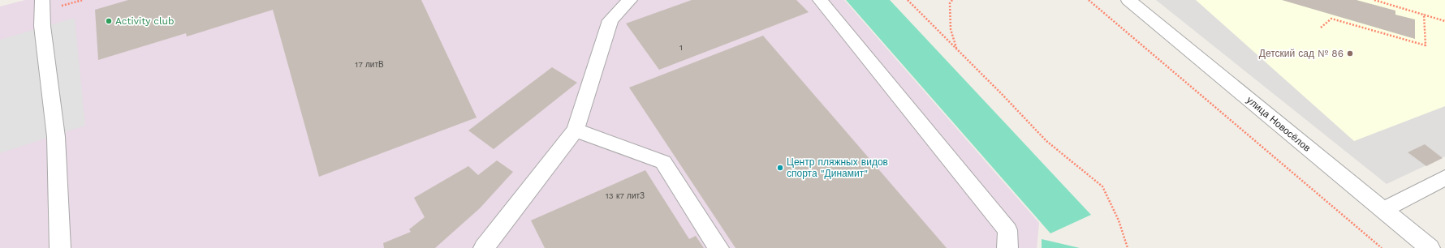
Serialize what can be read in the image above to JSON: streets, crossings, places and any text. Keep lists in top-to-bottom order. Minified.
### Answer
{"streets":{"street":["улица Новосёлов"]},"places":["Activity club","Детский сад № 86","Центр пляжных видов спорта \"Динамит\""],"house_numbers":["1","17 литВ","13 к7 литЗ"]}
